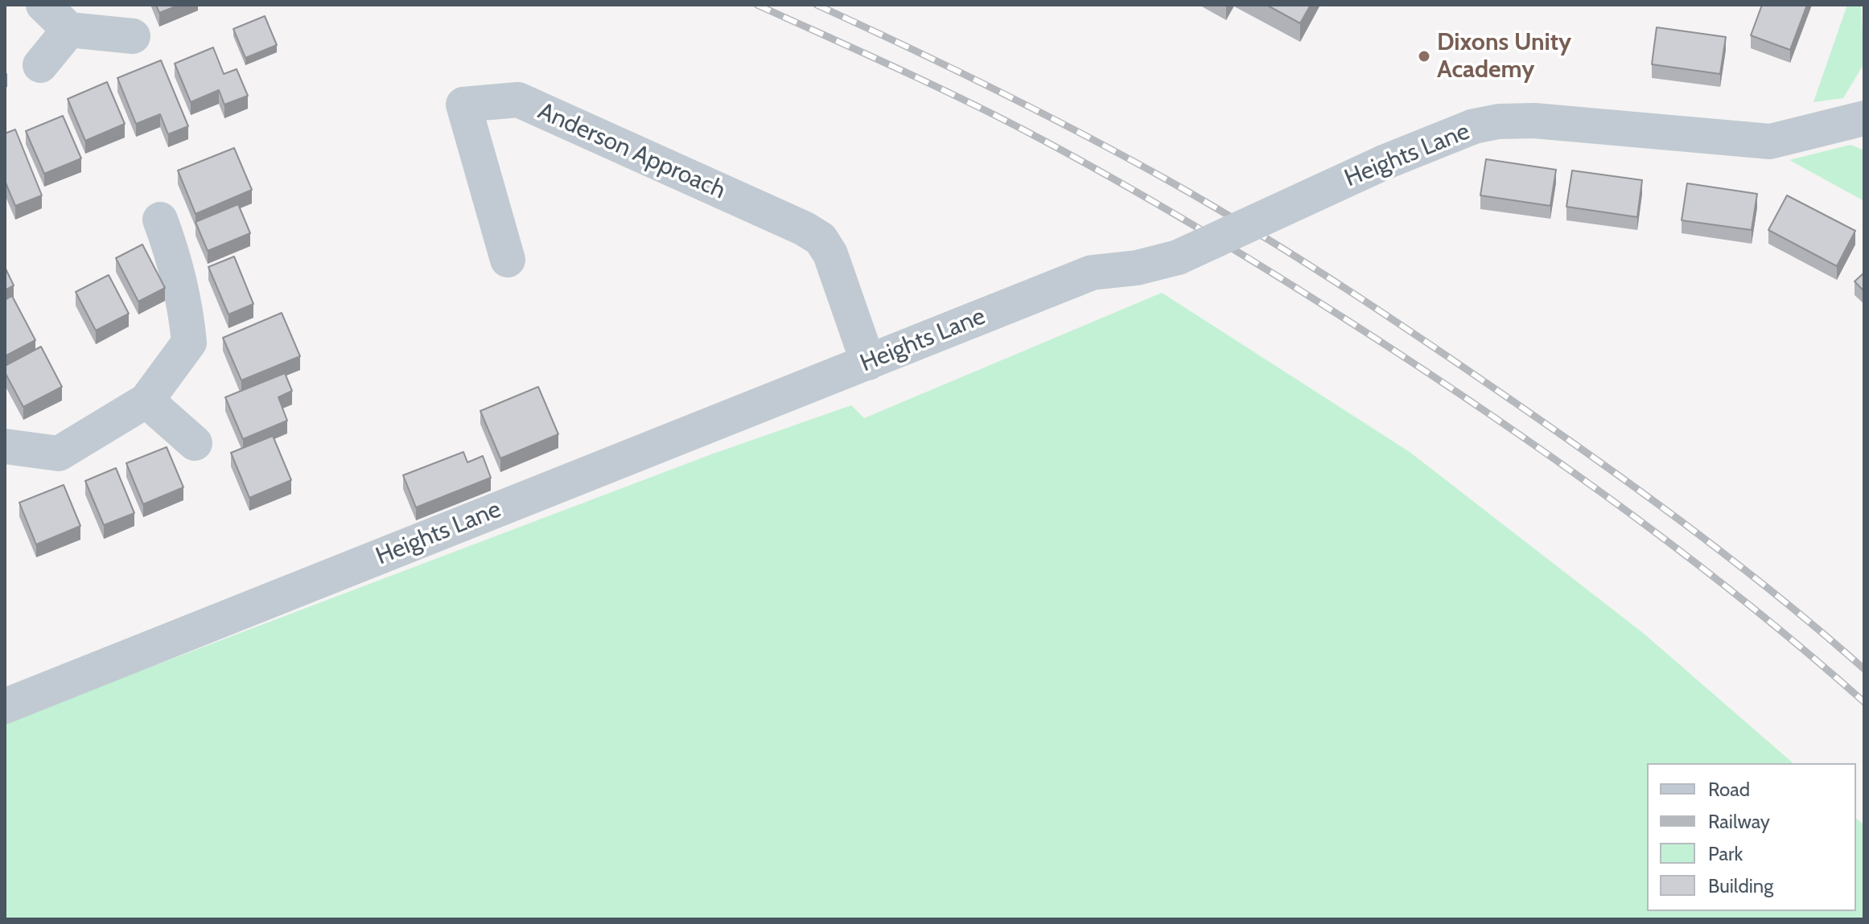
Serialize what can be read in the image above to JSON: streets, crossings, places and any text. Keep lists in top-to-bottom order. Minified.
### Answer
{"streets":{"street":["Anderson Approach","Heights Lane"]},"crossings":[["Anderson Approach","Heights Lane"]],"places":["Dixons Unity Academy"],"legend":["Road","Railway","Park","Building"]}
